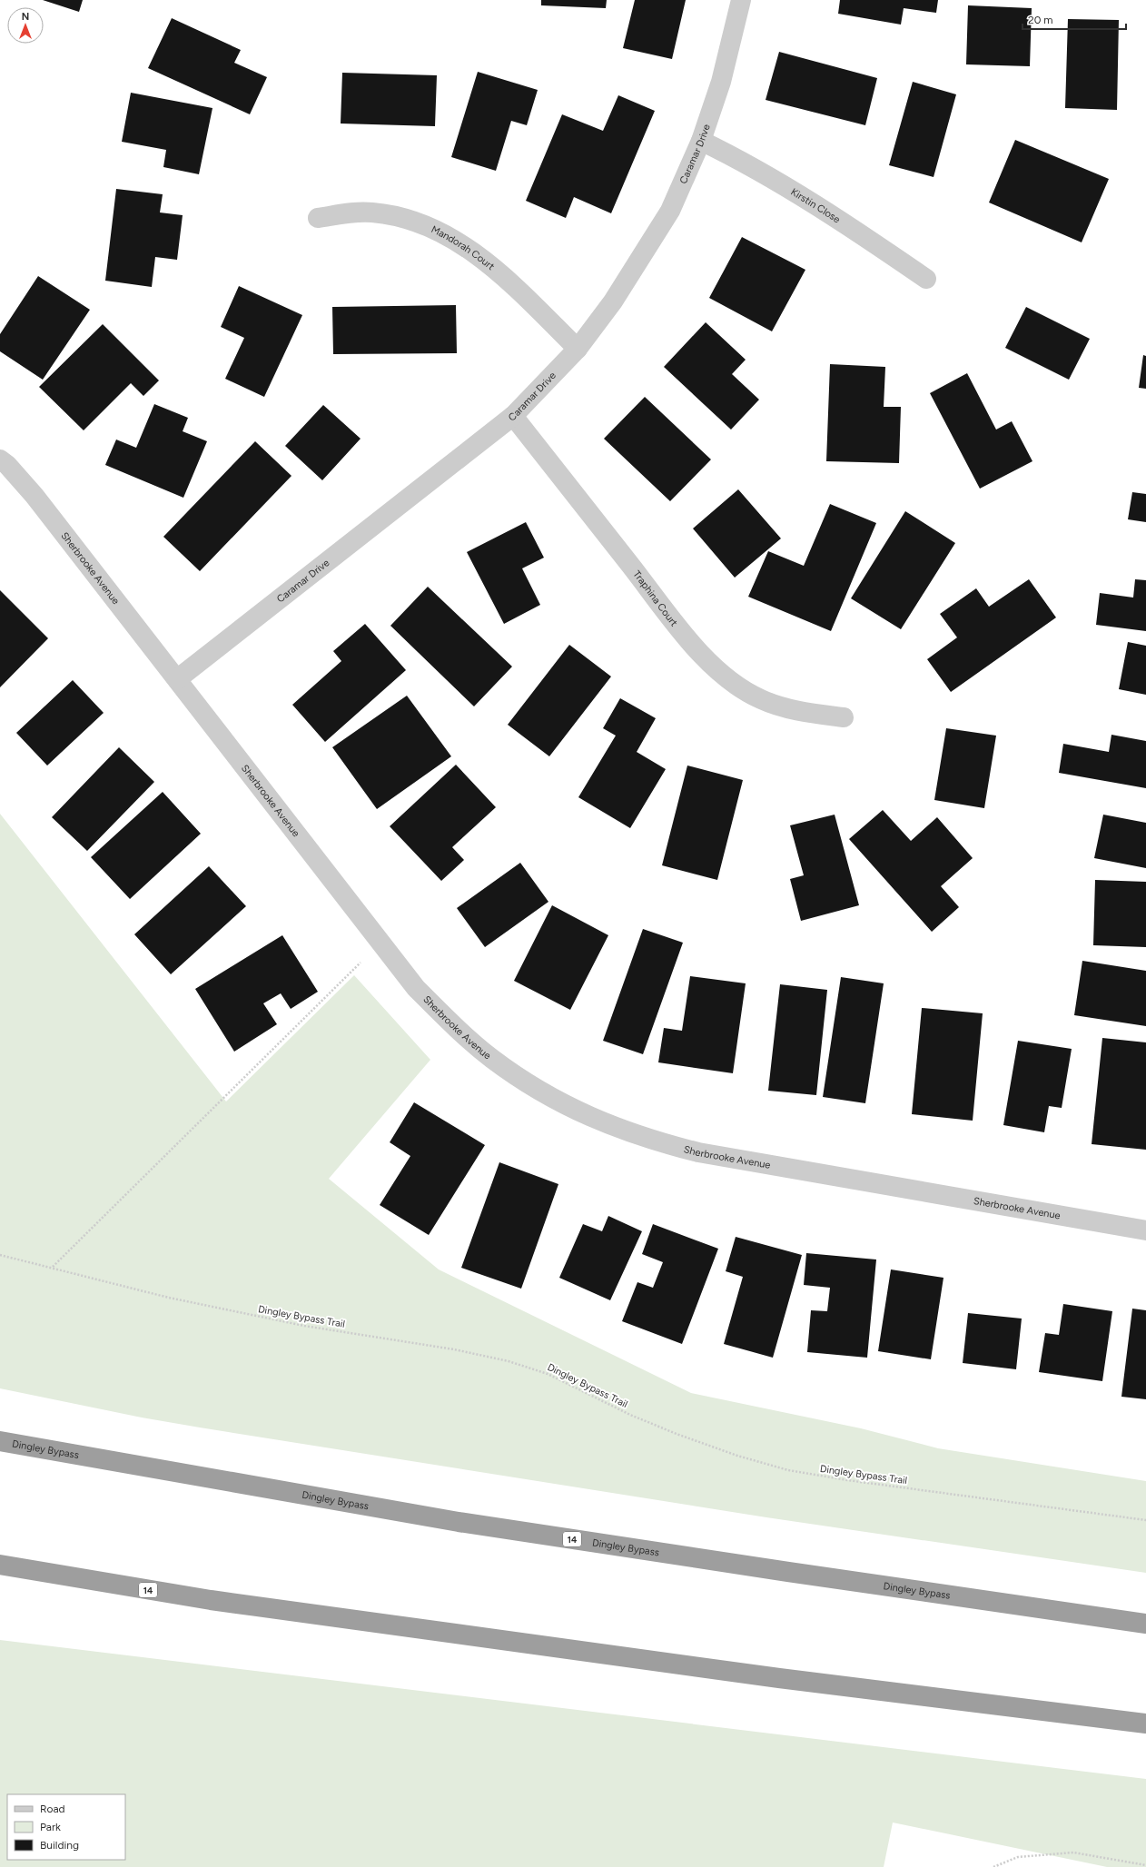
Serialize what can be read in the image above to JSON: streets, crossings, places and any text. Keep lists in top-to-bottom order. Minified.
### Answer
{"streets":{"highway":["Dingley Bypass","14"],"street":["Caramar Drive","Kirstin Close","Mandorah Court","Sherbrooke Avenue","Traphina Court"],"path":["Dingley Bypass Trail"]},"crossings":[["Caramar Drive","Kirstin Close"],["Caramar Drive","Mandorah Court"],["Caramar Drive","Sherbrooke Avenue"],["Caramar Drive","Traphina Court"]],"legend":["Road","Park","Building"],"scale_bar":"20 m","north":"top"}
